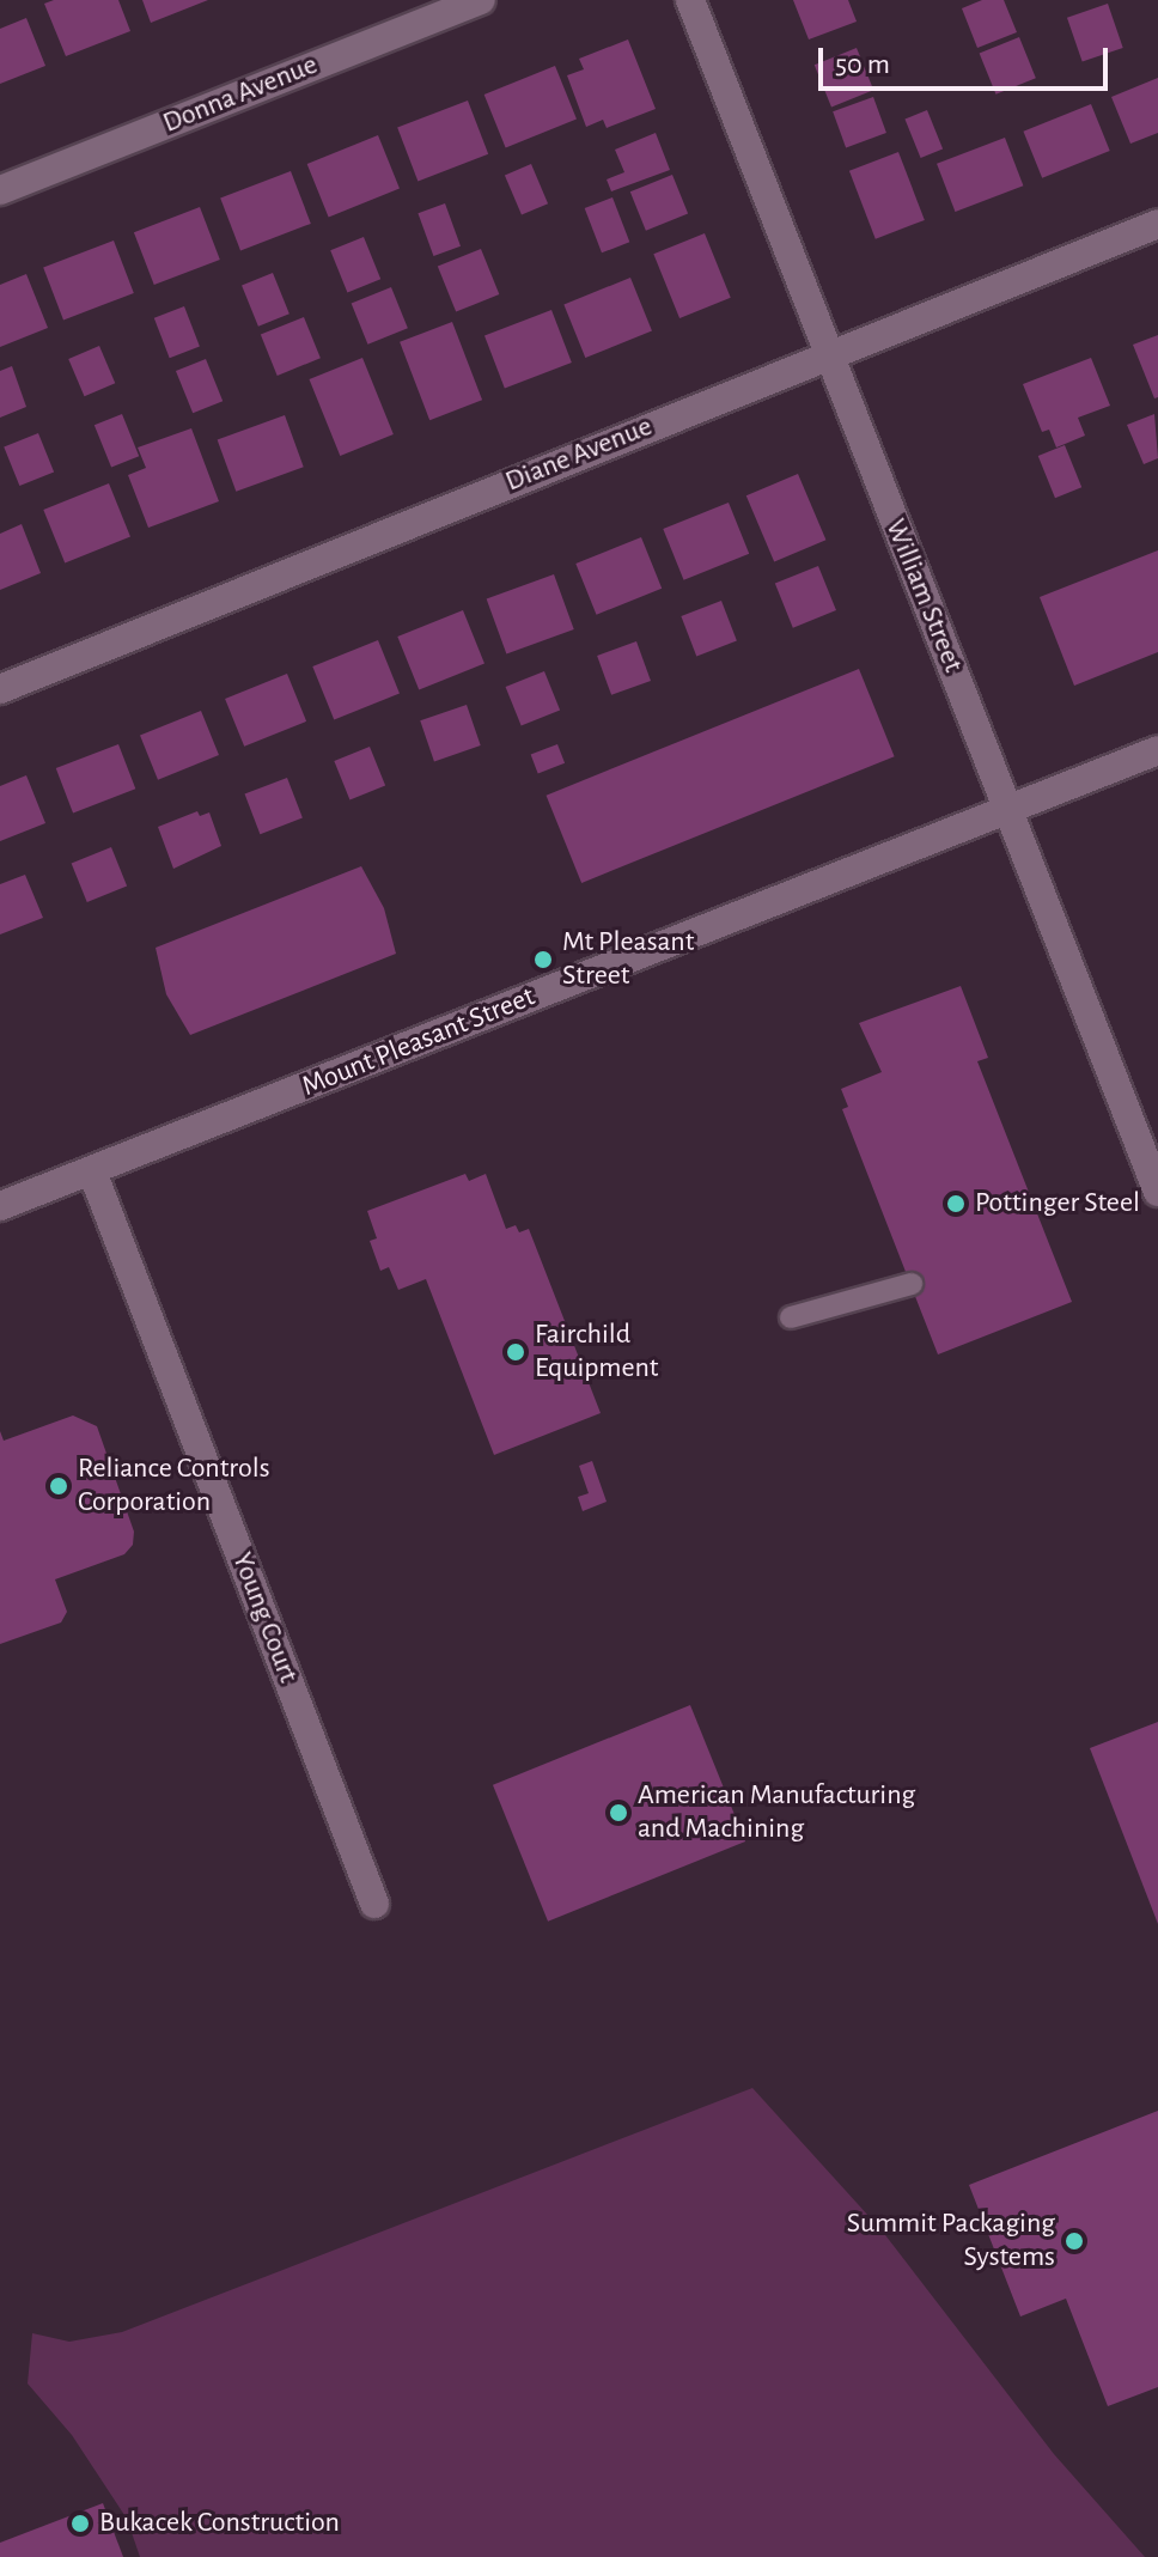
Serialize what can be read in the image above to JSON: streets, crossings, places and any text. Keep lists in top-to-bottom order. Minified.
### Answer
{"streets":{"street":["Donna Avenue","Diane Avenue","William Street","Mount Pleasant Street","Young Court"]},"crossings":[["Diane Avenue","William Street"],["William Street","Mount Pleasant Street"],["Mount Pleasant Street","Young Court"]],"places":["Mt Pleasant Street","Pottinger Steel","Fairchild Equipment","Reliance Controls Corporation","American Manufacturing and Machining","Summit Packaging Systems","Bukacek Construction"],"scale_bar":"50 m"}
